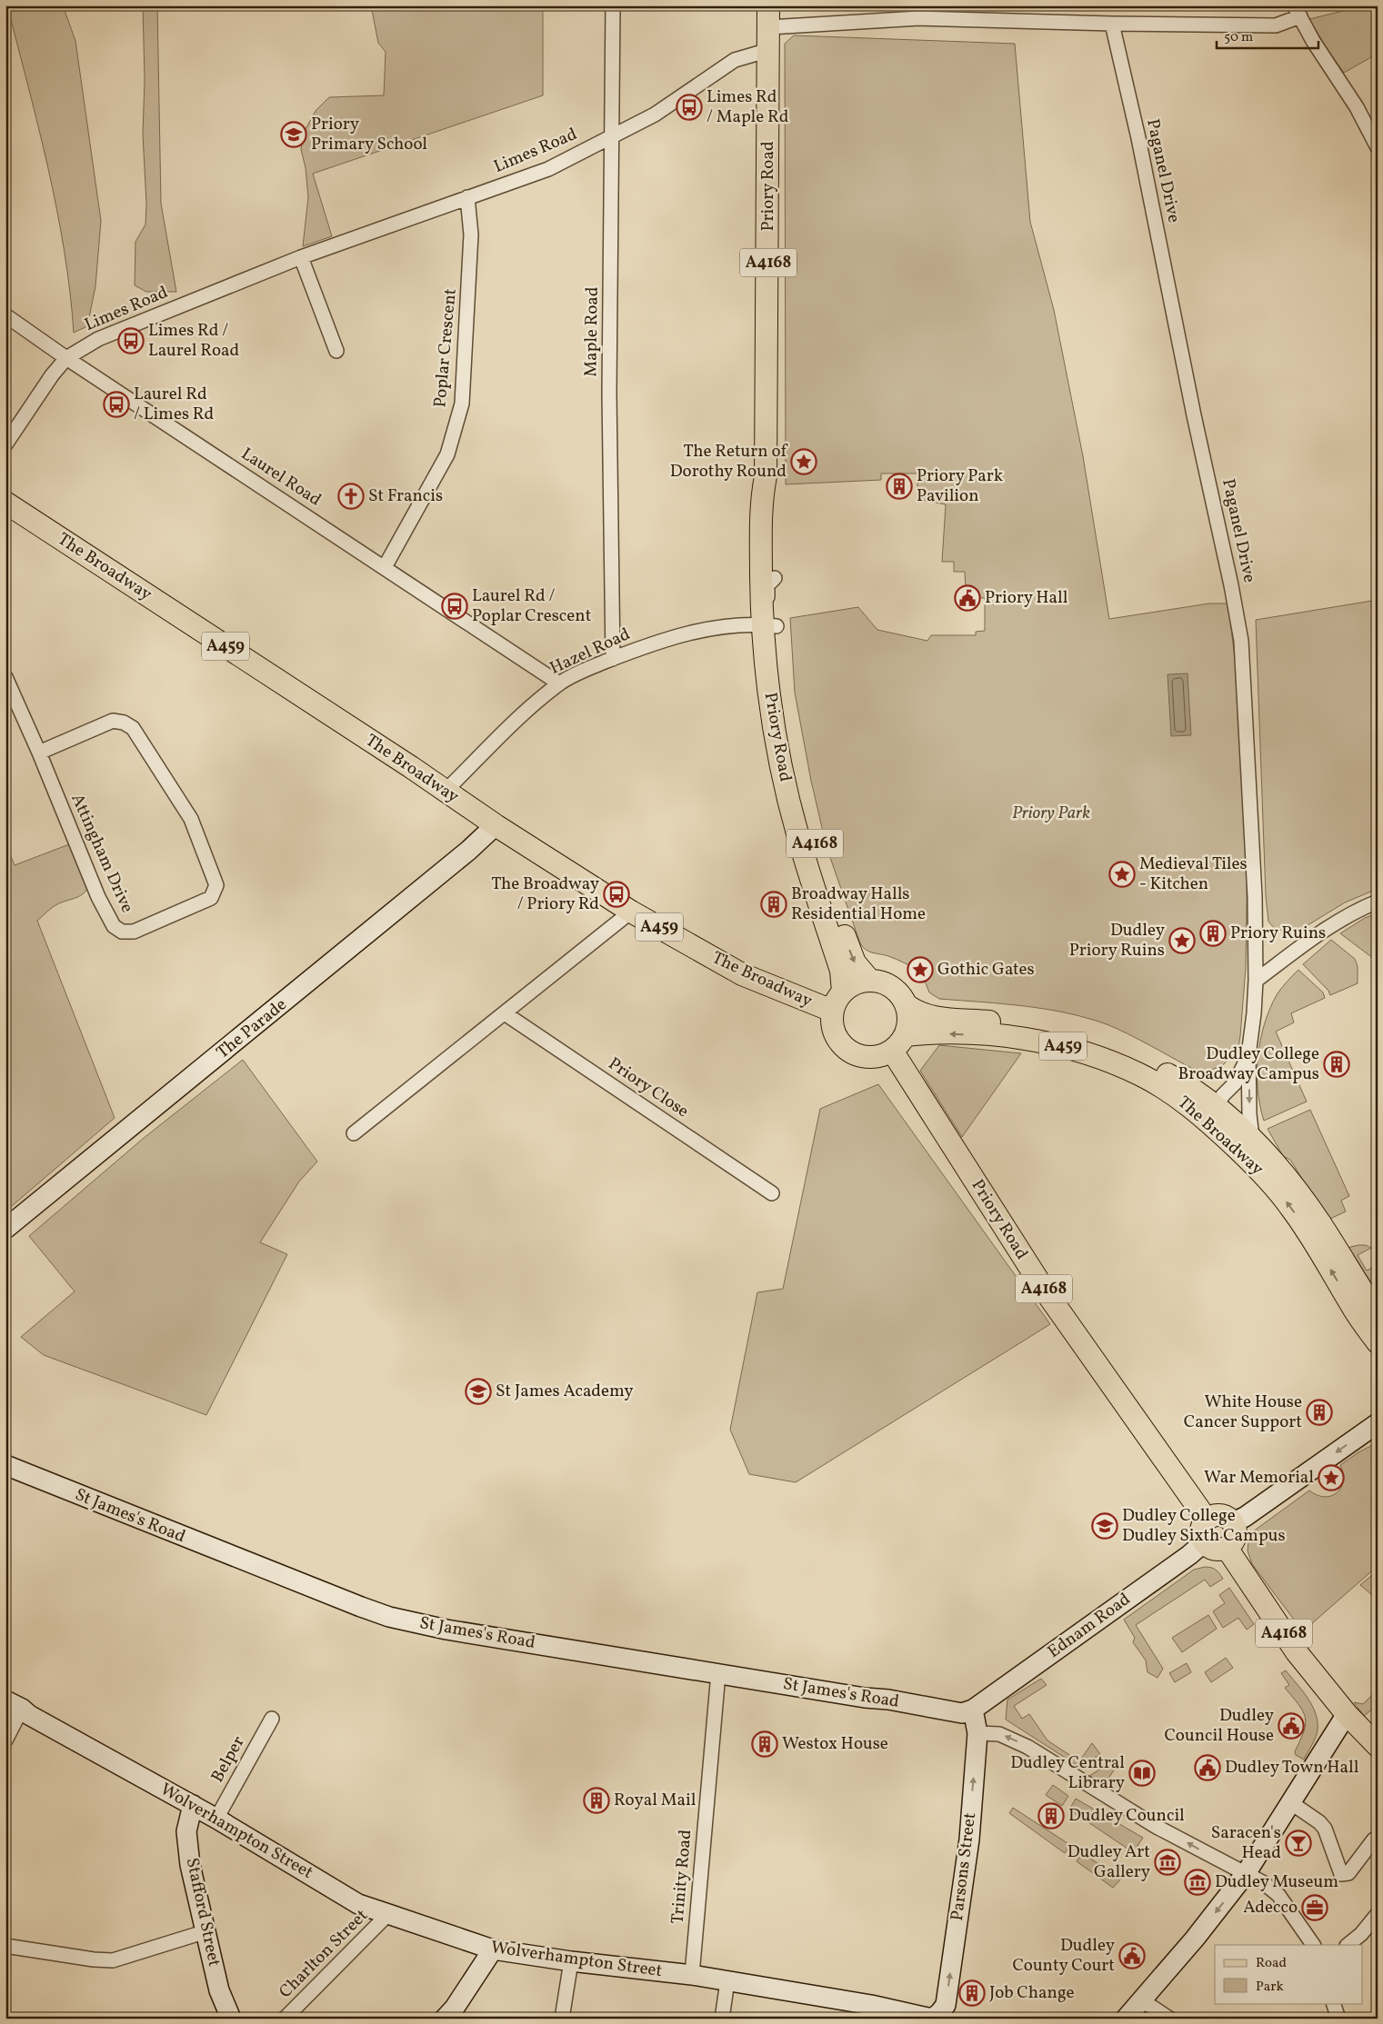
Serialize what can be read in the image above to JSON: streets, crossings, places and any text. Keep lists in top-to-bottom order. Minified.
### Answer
{"streets":{"main road":["Priory Road","A4168","The Broadway","A459","The Parade","St James's Road","Ednam Road","Wolverhampton Street","Parsons Street","Stafford Street"],"street":["Limes Road","Paganel Drive","Maple Road","Poplar Crescent","Laurel Road","Hazel Road","Attingham Drive","Priory Close","Belper","Trinity Road","Charlton Street"]},"crossings":[["Limes Road","Priory Road"],["Limes Road","Maple Road"],["Limes Road","Poplar Crescent"],["Limes Road","Laurel Road"],["Paganel Drive","The Broadway"],["Priory Road","A4168"],["Priory Road","The Broadway"],["Priory Road","Hazel Road"],["Priory Road","Ednam Road"],["A4168","Ednam Road"],["Maple Road","Hazel Road"],["Poplar Crescent","Laurel Road"],["Laurel Road","Hazel Road"],["The Broadway","Hazel Road"],["The Broadway","The Parade"],["St James's Road","Ednam Road"],["St James's Road","Parsons Street"],["St James's Road","Trinity Road"],["Ednam Road","Parsons Street"],["Belper","Wolverhampton Street"],["Wolverhampton Street","Parsons Street"],["Wolverhampton Street","Trinity Road"],["Wolverhampton Street","Stafford Street"],["Wolverhampton Street","Charlton Street"]],"one_way":["Parsons Street"],"parks":["Priory Park"],"places":{"bus stop":["Limes Rd / Maple Rd","Limes Rd / Laurel Road","Laurel Rd / Limes Rd","Laurel Rd / Poplar Crescent","The Broadway / Priory Rd"],"school or university":["Priory Primary School","St James Academy","Dudley College Dudley Sixth Campus"],"place":["The Return of Dorothy Round","Medieval Tiles - Kitchen","Dudley Priory Ruins","Gothic Gates","War Memorial"],"building":["Priory Park Pavilion","Broadway Halls Residential Home","Priory Ruins","Dudley College Broadway Campus","White House Cancer Support","Westox House","Royal Mail","Dudley Council","Job Change"],"church":["St Francis"],"public building":["Priory Hall","Dudley Council House","Dudley Town Hall","Dudley County Court"],"library":["Dudley Central Library"],"bar":["Saracen's Head"],"museum":["Dudley Art Gallery","Dudley Museum"],"office":["Adecco"]},"legend":["Road","Park"],"scale_bar":"50 m"}
